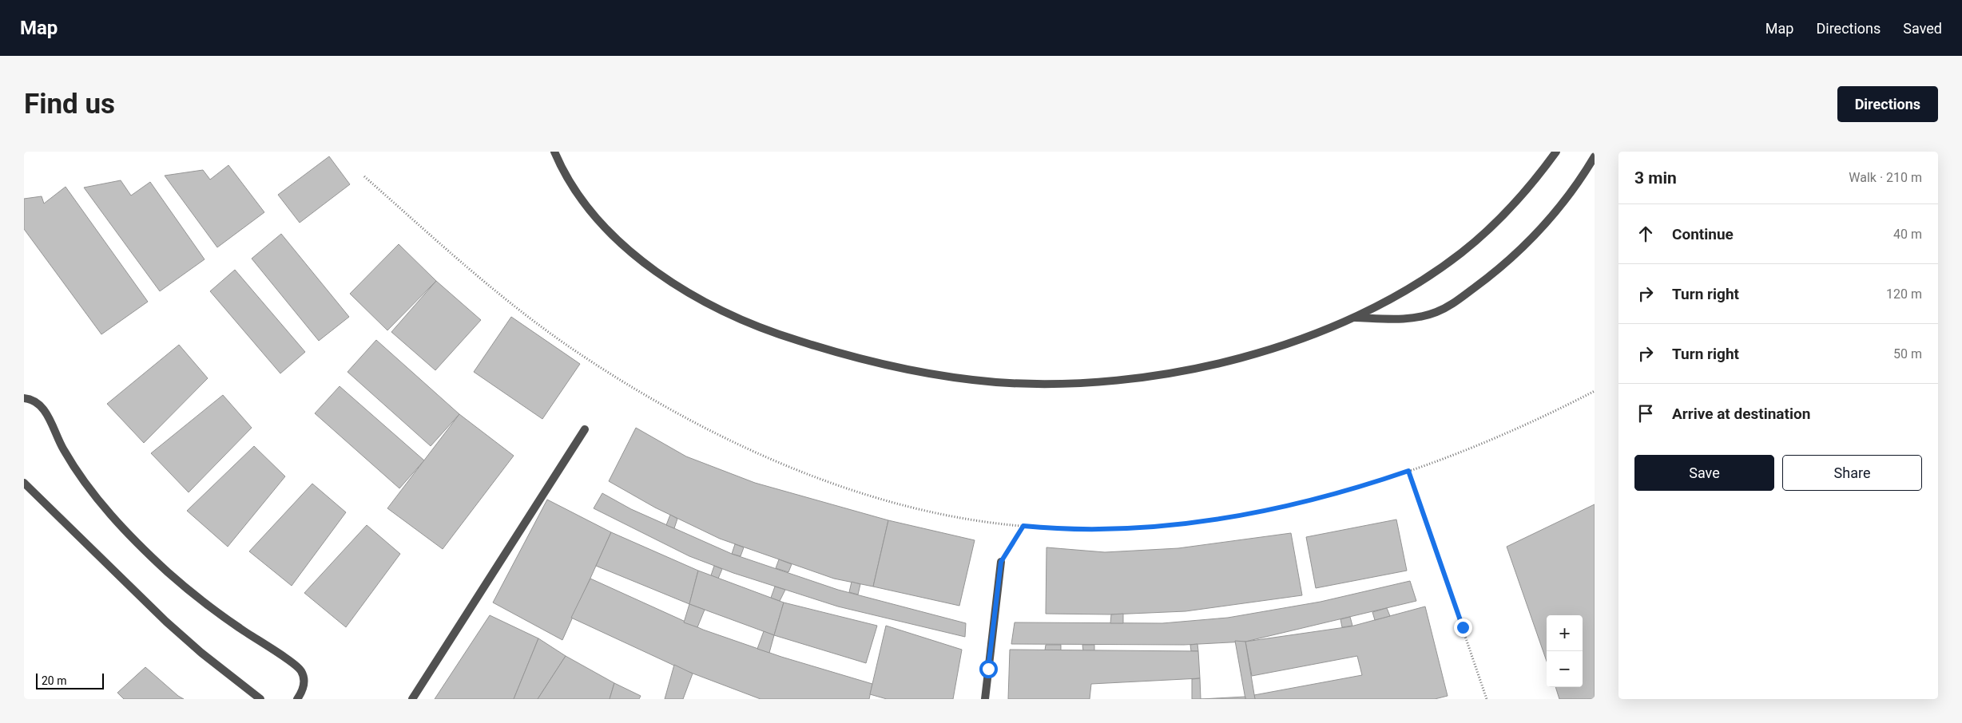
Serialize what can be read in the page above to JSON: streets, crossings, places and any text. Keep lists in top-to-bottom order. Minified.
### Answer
{"scale_bar":"20 m","page":{"header":"Map","nav":["Map","Directions","Saved"],"buttons":["Directions",["Save","Share"]],"title":"Find us","heading":["3 min","Walk · 210 m"],"list":[["Continue","40 m"],["Turn right","120 m"],["Turn right","50 m"],"Arrive at destination"],"map_buttons":["+","−"],"scale":"20 m"}}
